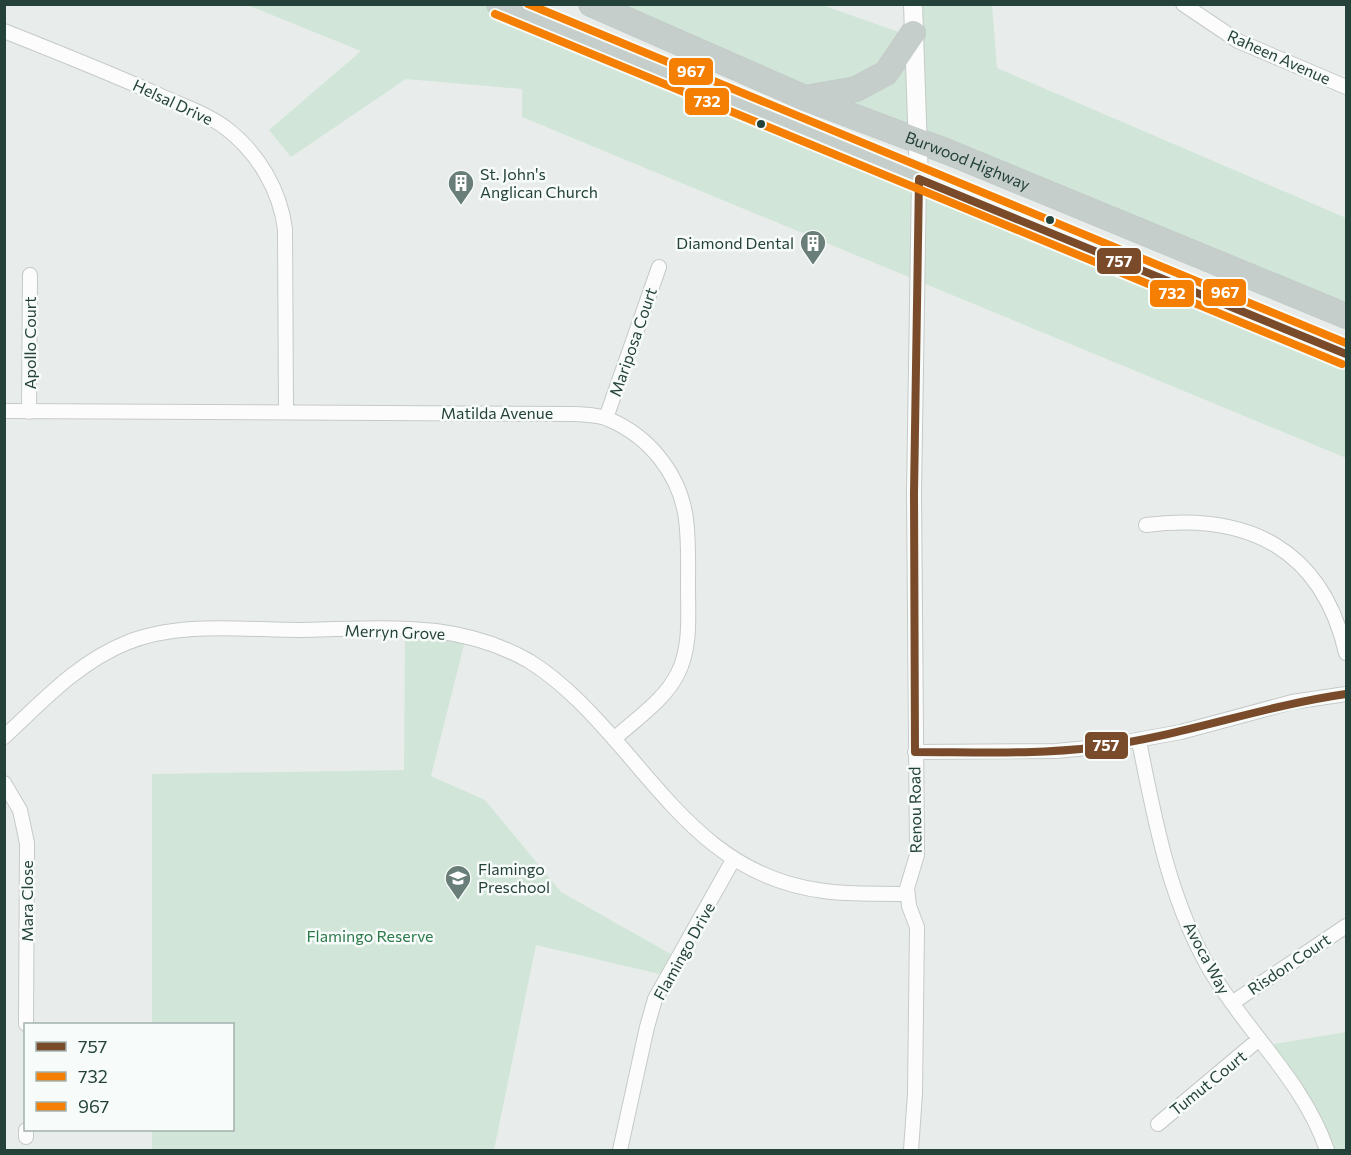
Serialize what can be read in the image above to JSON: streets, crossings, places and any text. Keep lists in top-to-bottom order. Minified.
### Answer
{"streets":{"highway":["Burwood Highway"],"street":["Raheen Avenue","Helsal Drive","Mariposa Court","Apollo Court","Matilda Avenue","Merryn Grove","Renou Road","Mara Close","Flamingo Drive","Avoca Way","Risdon Court","Tumut Court"]},"crossings":[["Helsal Drive","Matilda Avenue"],["Burwood Highway","Renou Road"],["Mariposa Court","Matilda Avenue"],["Apollo Court","Matilda Avenue"],["Matilda Avenue","Merryn Grove"],["Merryn Grove","Renou Road"],["Merryn Grove","Flamingo Drive"],["Avoca Way","Risdon Court"],["Avoca Way","Tumut Court"]],"parks":["Flamingo Reserve"],"places":{"building":["St. John's Anglican Church","Diamond Dental"],"school or university":["Flamingo Preschool"]},"lines":["transit line 967","transit line 732","transit line 757"],"legend":["757","732","967"]}
